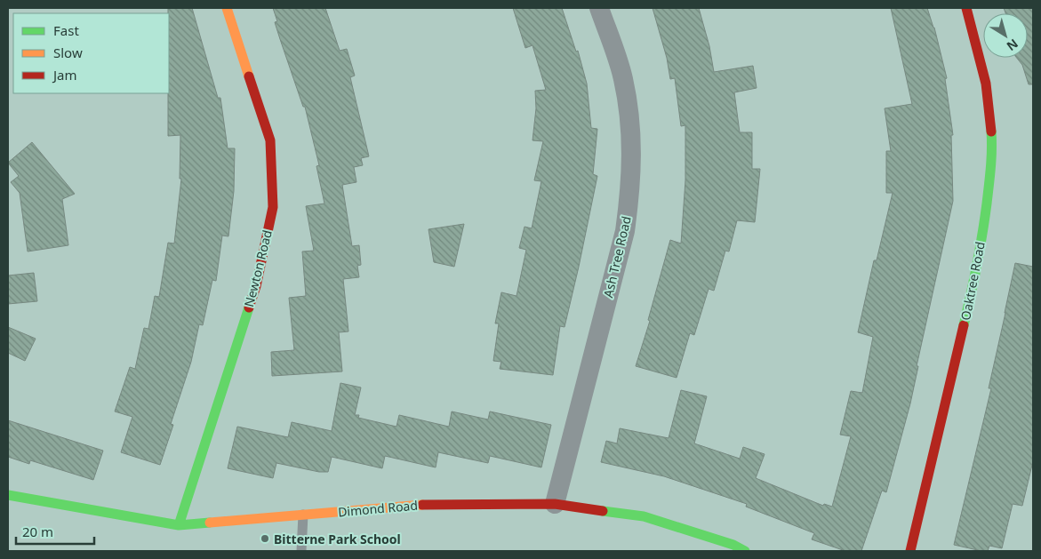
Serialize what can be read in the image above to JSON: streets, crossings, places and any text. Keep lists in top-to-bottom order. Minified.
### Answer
{"streets":{"street":["Ash Tree Road","Newton Road","Oaktree Road","Dimond Road"]},"crossings":[["Ash Tree Road","Dimond Road"],["Newton Road","Dimond Road"]],"places":["Bitterne Park School"],"legend":["Fast","Slow","Jam"],"scale_bar":"20 m","north":"bottom right"}
